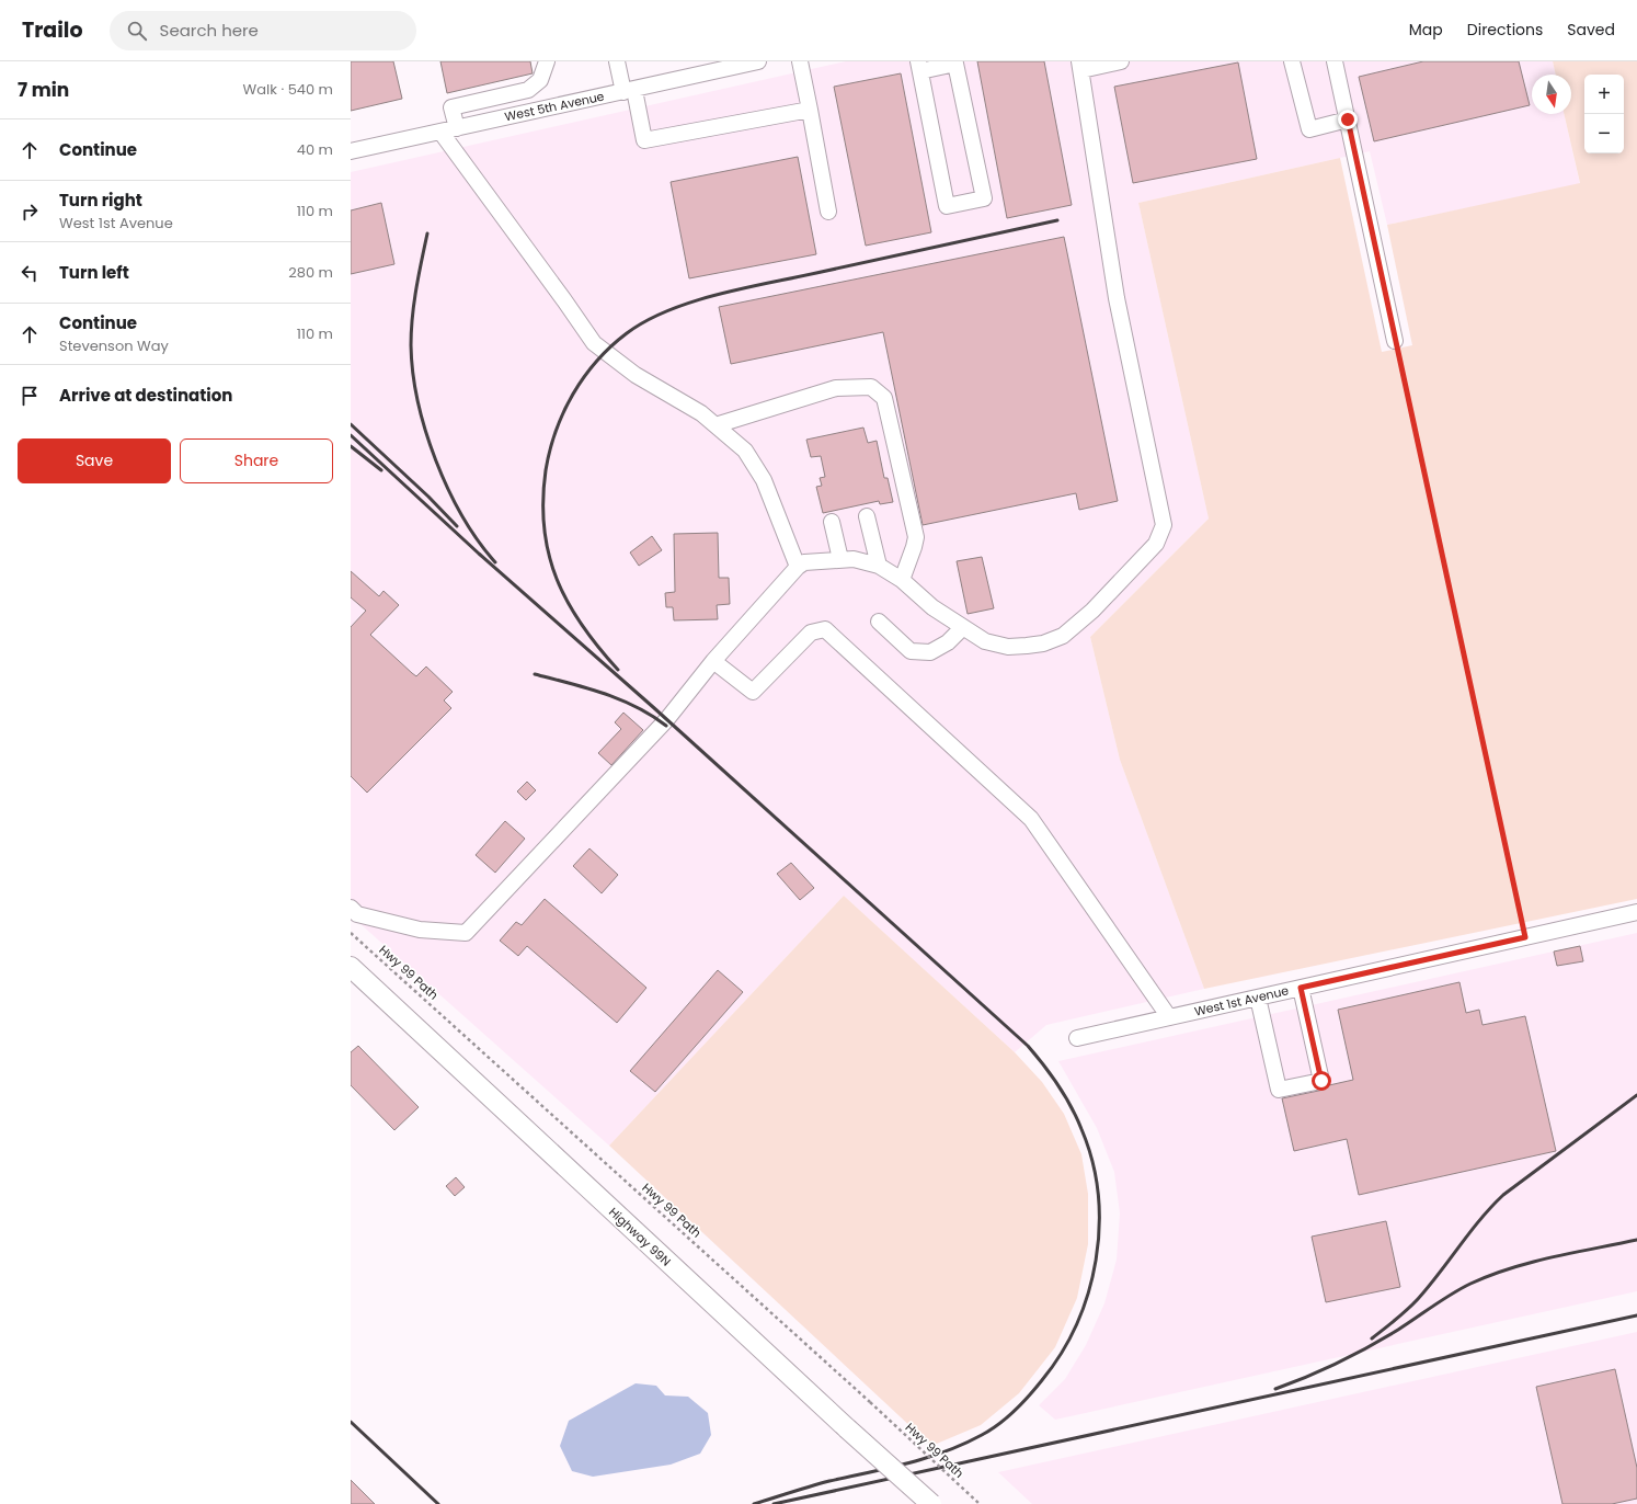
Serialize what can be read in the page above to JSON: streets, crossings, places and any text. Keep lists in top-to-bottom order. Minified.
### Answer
{"streets":{"main road":["Highway 99N"],"street":["West 5th Avenue","West 1st Avenue"],"path":["Hwy 99 Path"]},"north":"bottom","page":{"header":"Trailo","search":"Search here","nav":["Map","Directions","Saved"],"heading":["7 min","Walk · 540 m"],"map_buttons":["+","−"],"list":[["Continue","40 m"],["Turn right","West 1st Avenue","110 m"],["Turn left","280 m"],["Continue","Stevenson Way","110 m"],"Arrive at destination"],"buttons":["Save","Share"]}}
